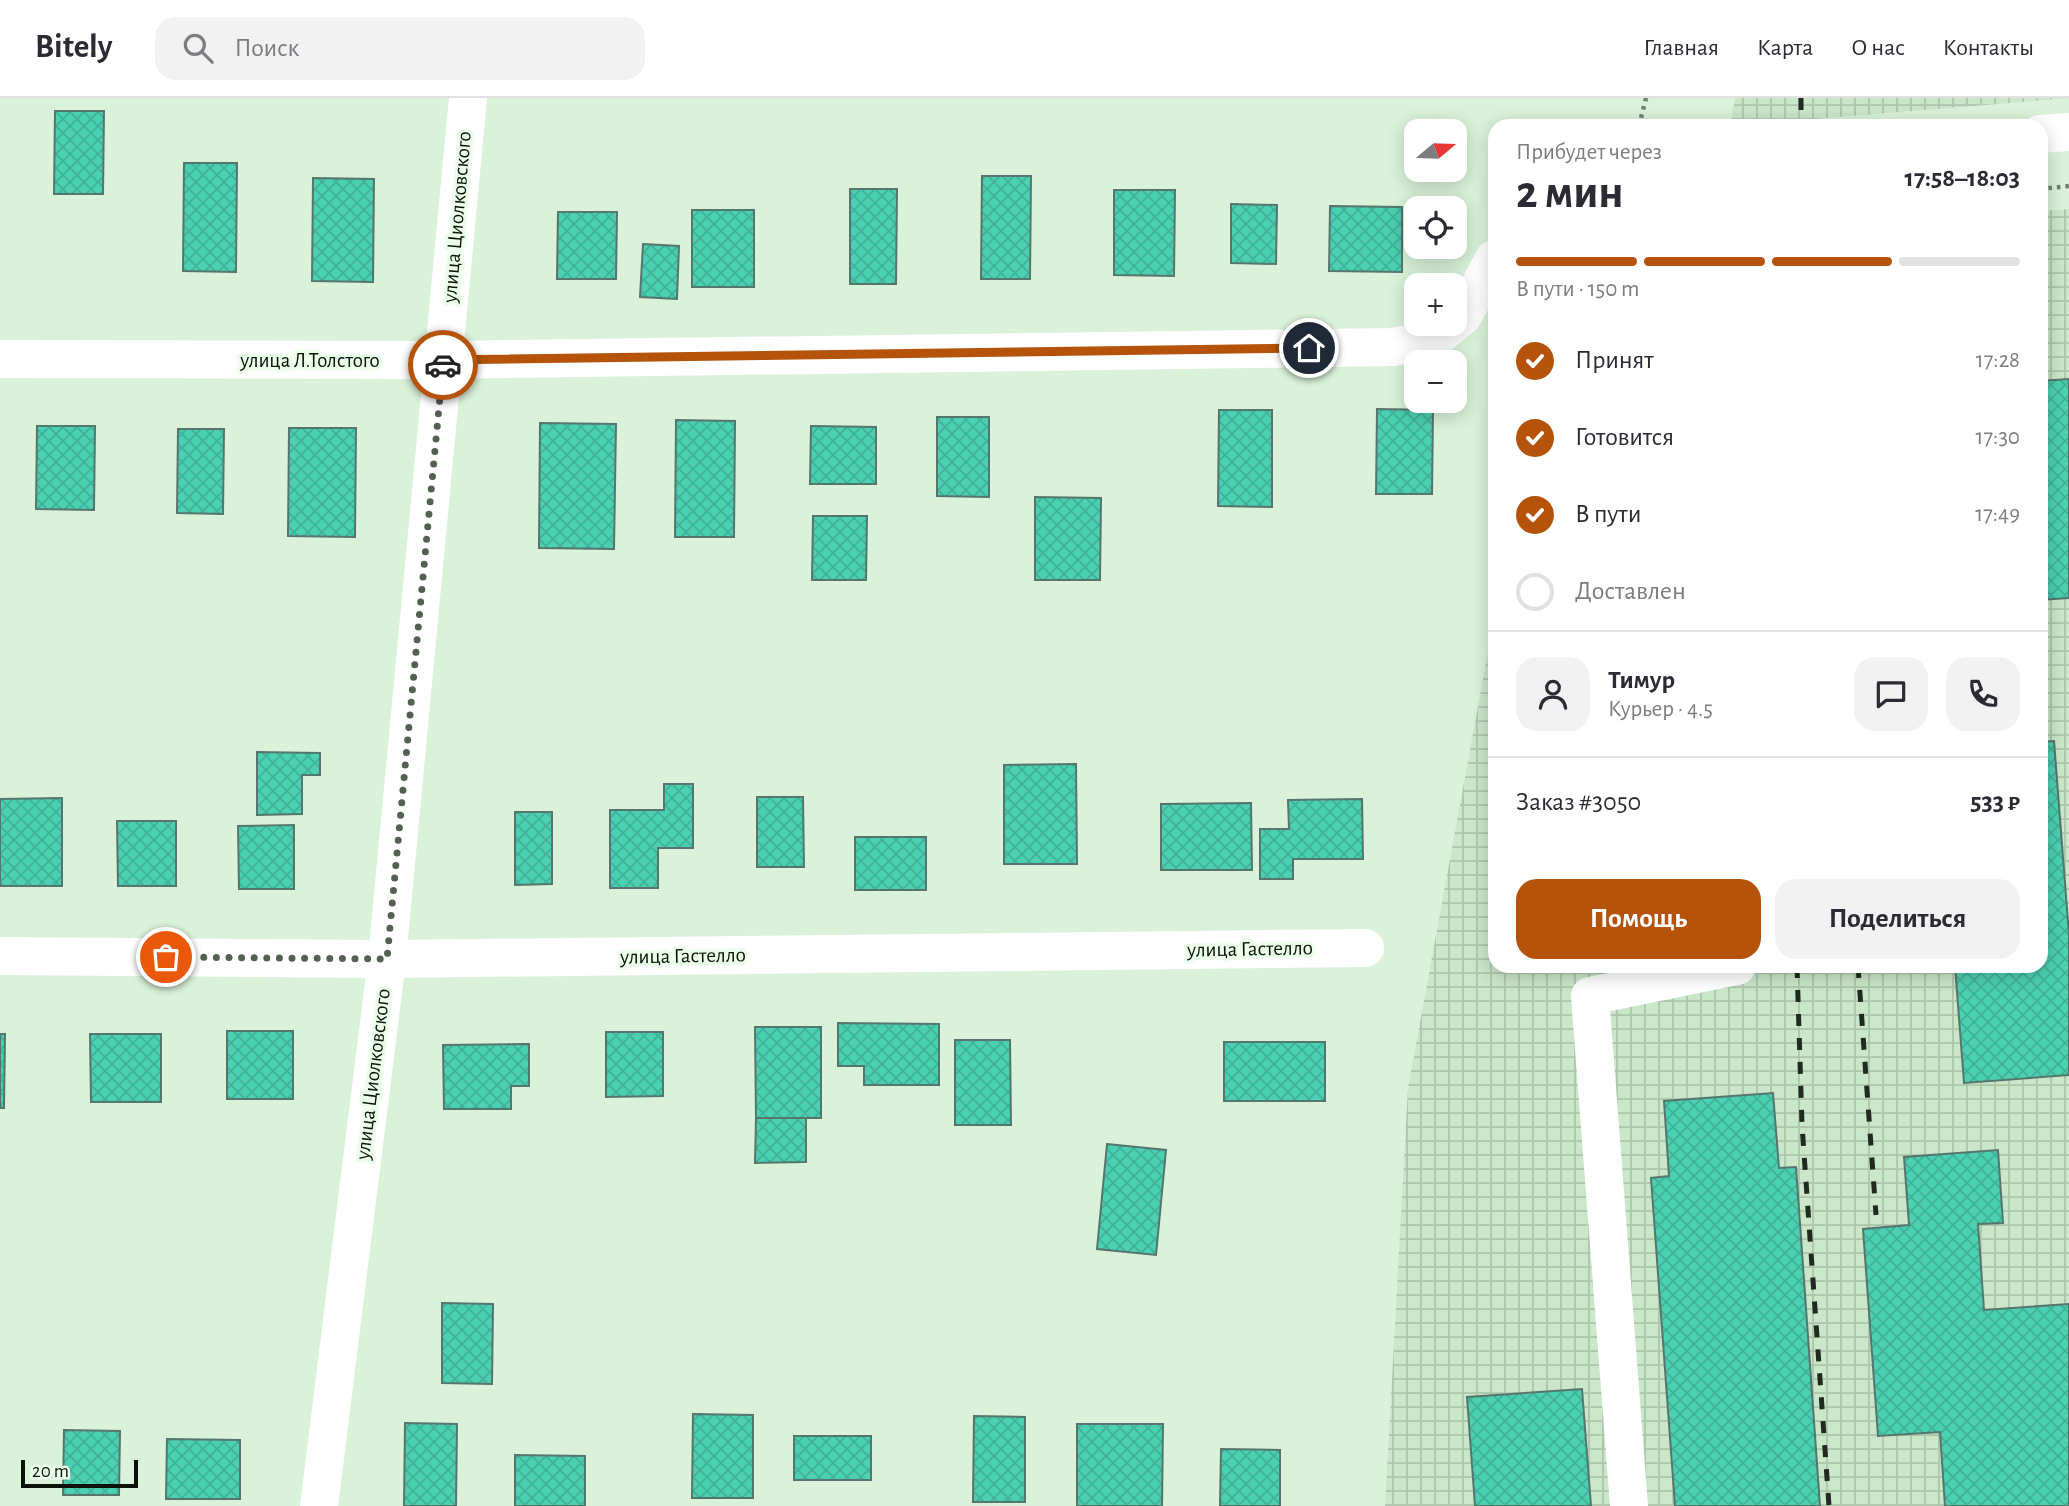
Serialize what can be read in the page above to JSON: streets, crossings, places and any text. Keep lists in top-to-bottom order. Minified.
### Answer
{"streets":{"street":["улица Циолковского","улица Л.Толстого","улица Гастелло"]},"crossings":[["улица Циолковского","улица Л.Толстого"],["улица Циолковского","улица Гастелло"]],"scale_bar":"20 m","north":"right","page":{"header":"Bitely","search":"Поиск","nav":["Главная","Карта","О нас","Контакты"],"map_buttons":["+","−"],"heading":["2 мин","Прибудет через","17:58–18:03"],"panel":["Тимур","Курьер · 4.5","Заказ #3050","533 ₽"],"bar":"В пути · 150 m","list":[["Принят","17:28"],["Готовится","17:30"],["В пути","17:49"],"Доставлен"],"buttons":["Помощь","Поделиться"],"scale":"20 m"}}
